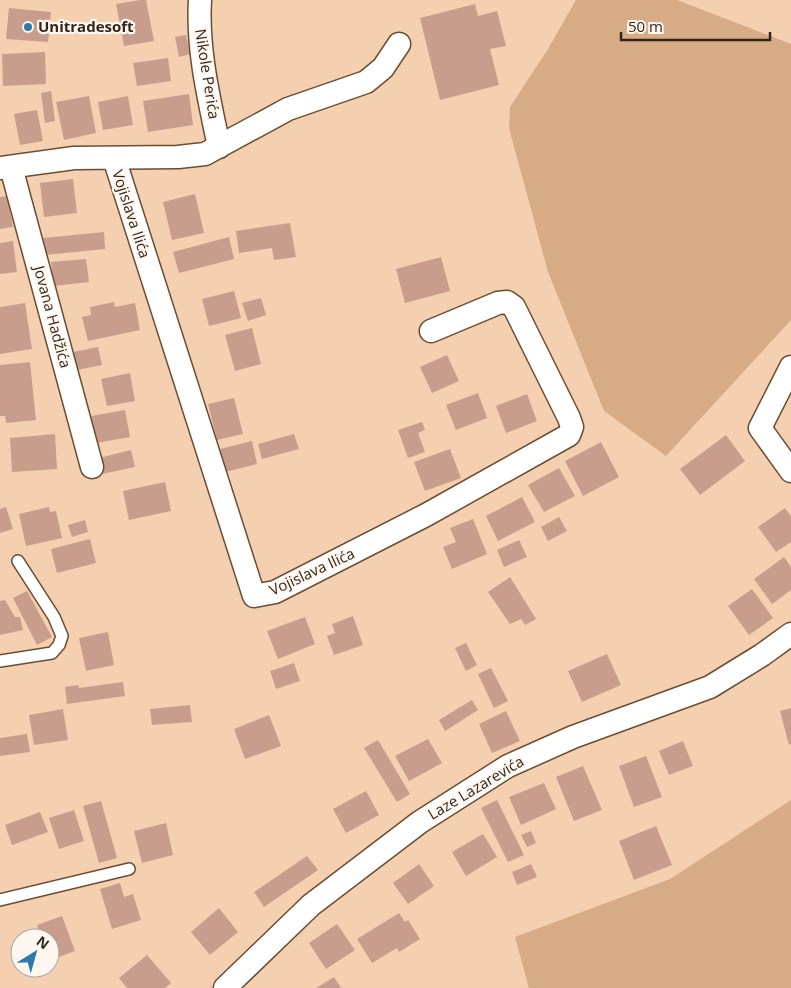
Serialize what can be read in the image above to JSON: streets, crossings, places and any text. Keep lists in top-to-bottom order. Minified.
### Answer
{"streets":{"street":["Nikole Perića","Vojislava Ilića","Jovana Hadžića","Laze Lazarevića"]},"places":["Unitradesoft"],"scale_bar":"50 m","north":"top right"}
